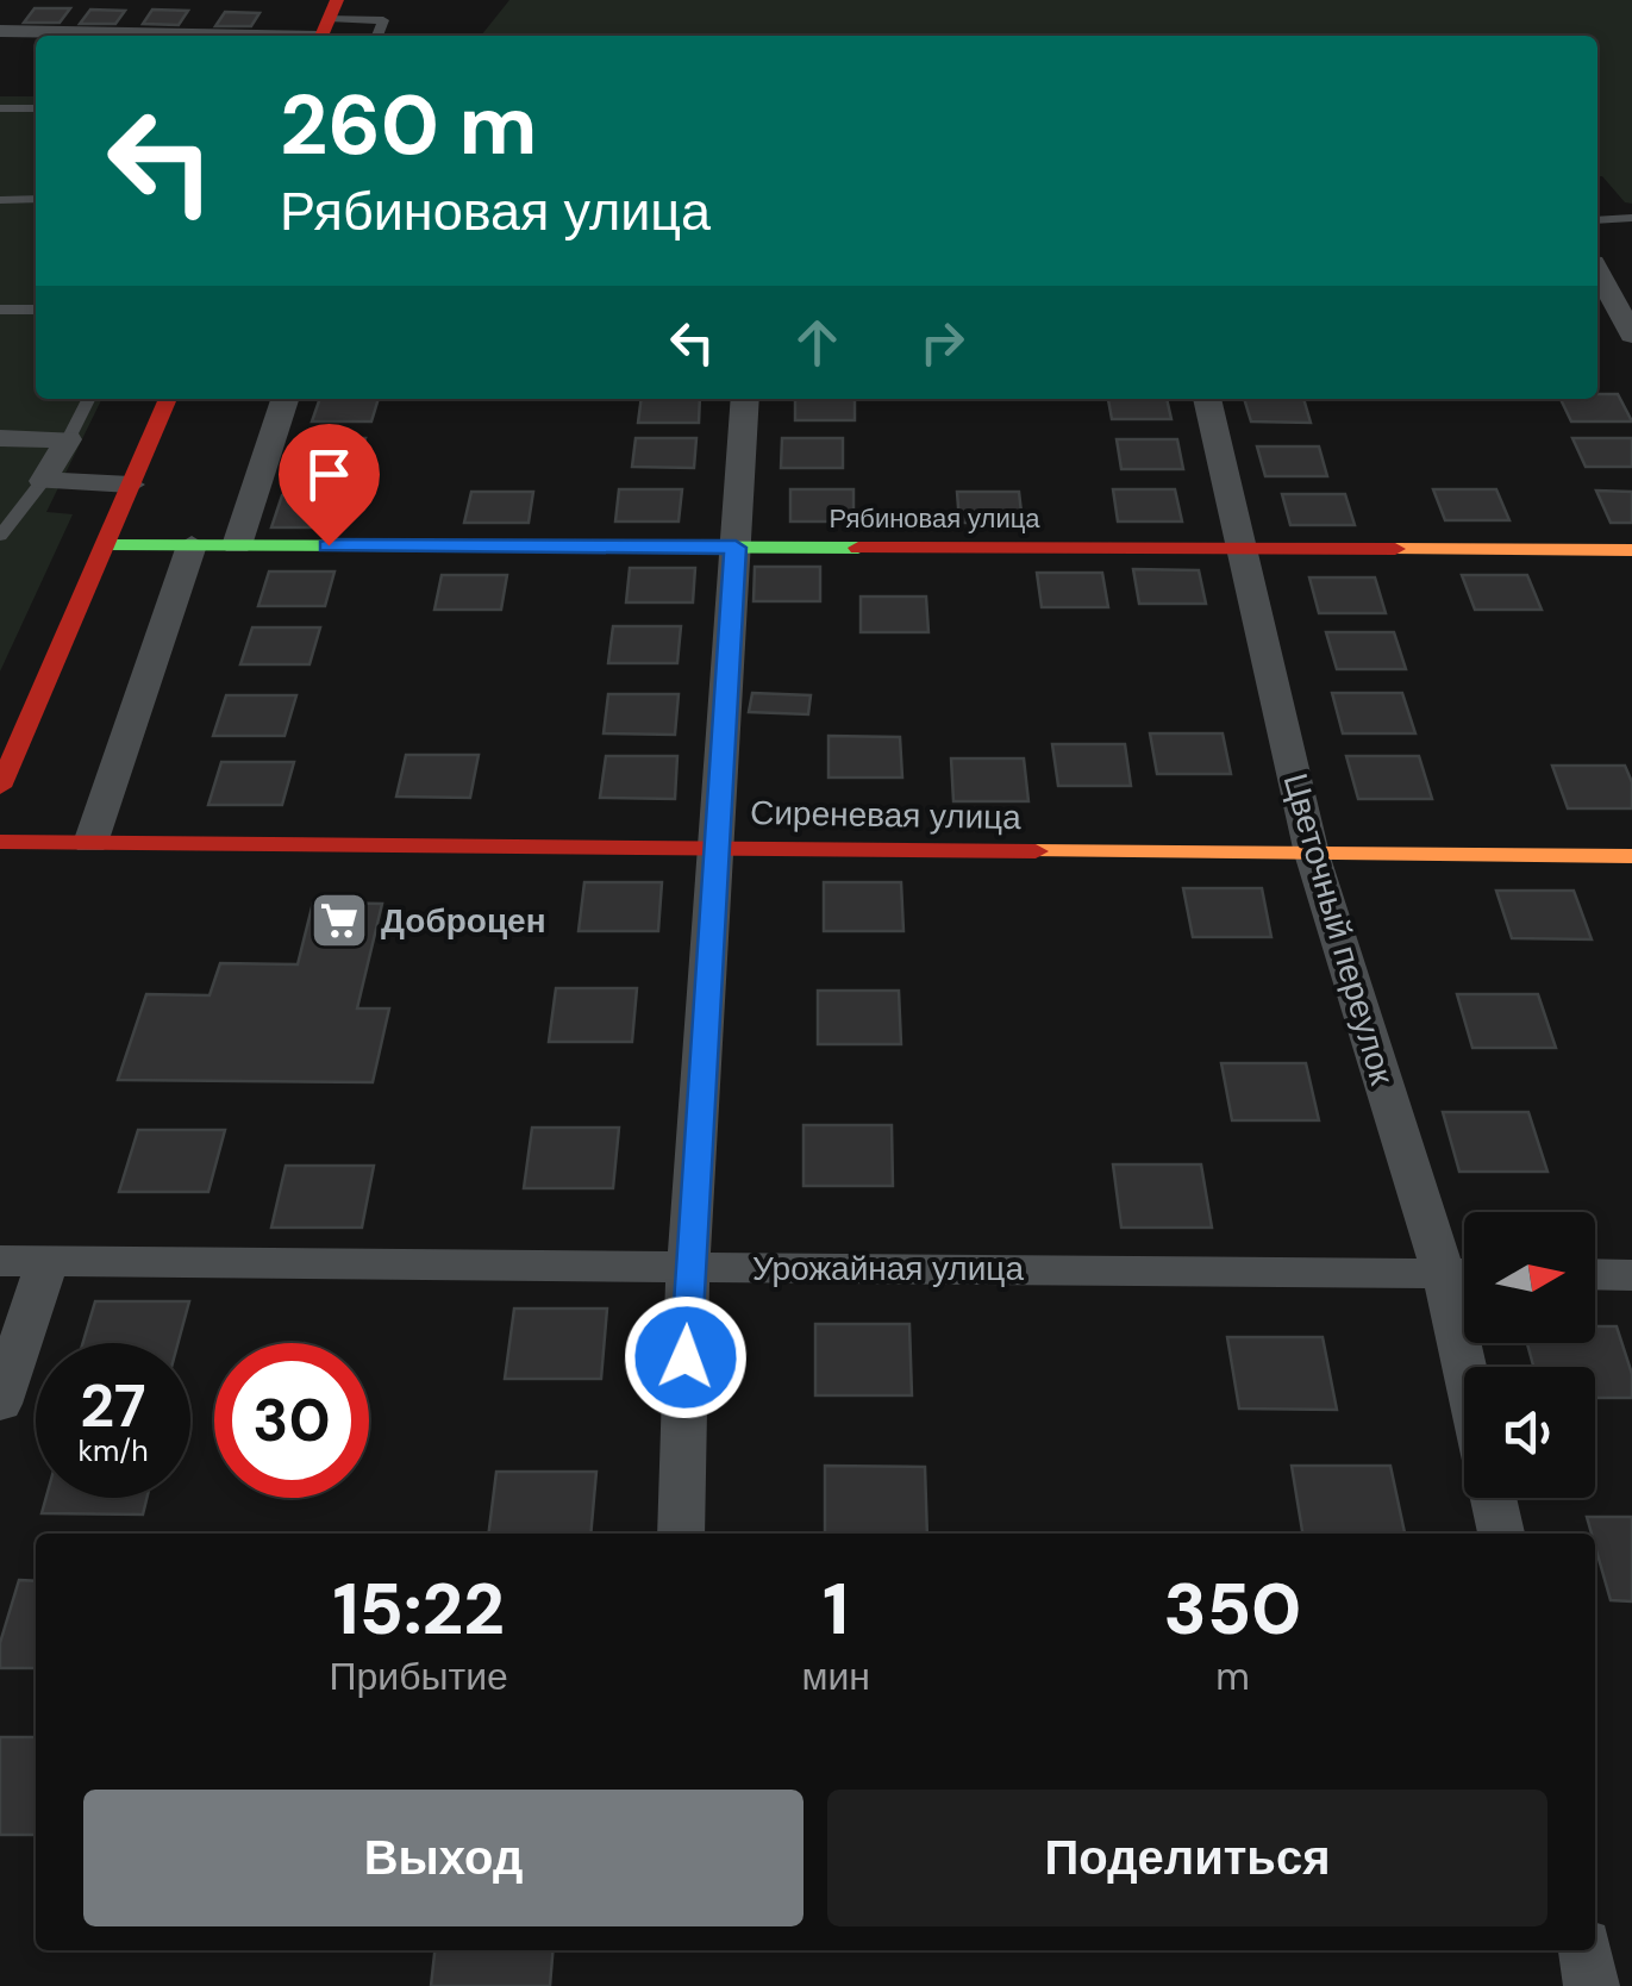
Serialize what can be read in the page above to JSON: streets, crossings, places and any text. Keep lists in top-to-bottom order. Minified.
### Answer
{"streets":{"street":["Рябиновая улица","Сиреневая улица","Цветочный переулок","Урожайная улица"]},"crossings":[["Рябиновая улица","Цветочный переулок"],["Сиреневая улица","Цветочный переулок"],["Цветочный переулок","Урожайная улица"]],"places":{"supermarket":["Доброцен"]},"north":"right","page":{"turn":["260 m","Рябиновая улица"],"speed":"27 km/h","limit":"30","eta":["15:22","Прибытие","1","мин","350","m"],"buttons":["Выход","Поделиться"]}}
